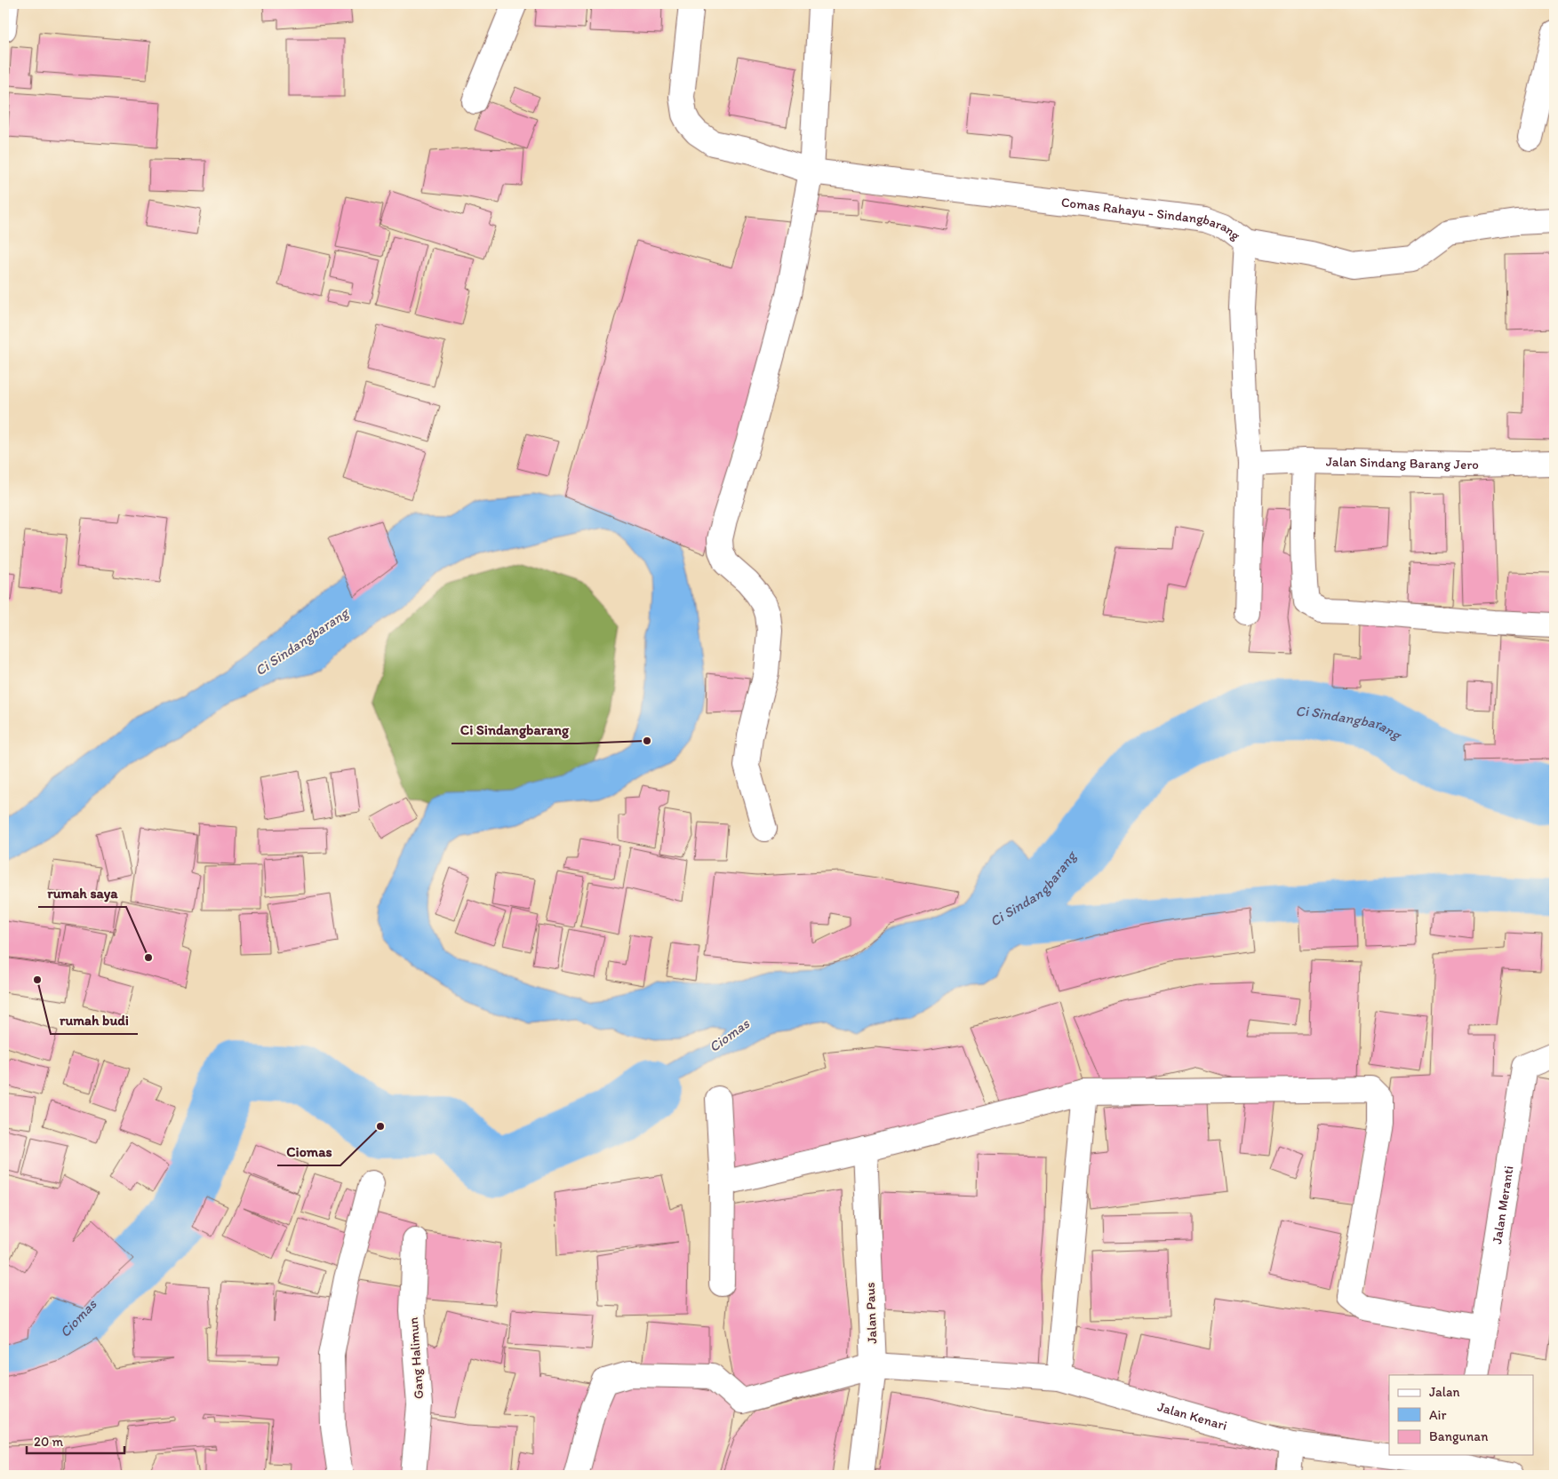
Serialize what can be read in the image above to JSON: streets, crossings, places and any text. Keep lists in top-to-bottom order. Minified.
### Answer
{"streets":{"street":["Comas Rahayu - Sindangbarang","Jalan Sindang Barang Jero","Jalan Meranti","Jalan Paus","Gang Halimun","Jalan Kenari"]},"crossings":[["Jalan Paus","Jalan Kenari"]],"water":["Ci Sindangbarang","Ciomas"],"places":["Ci Sindangbarang","rumah saya","rumah budi","Ciomas"],"legend":["Jalan","Air","Bangunan"],"scale_bar":"20 m"}
